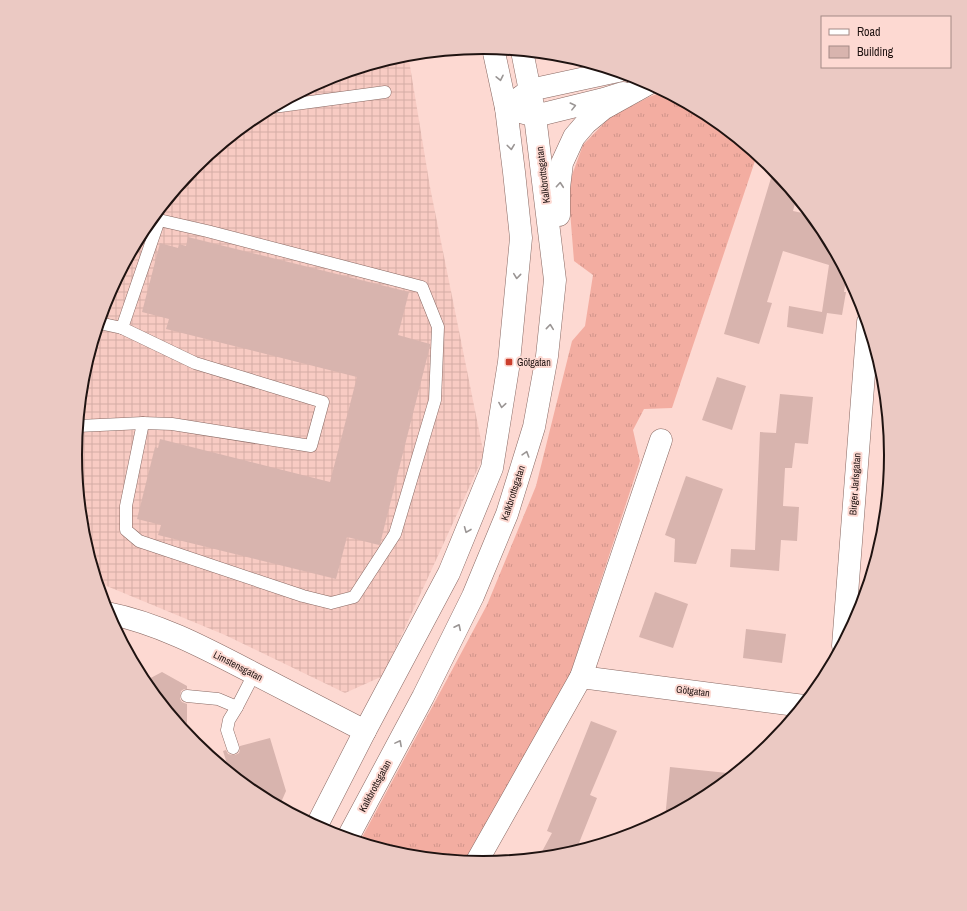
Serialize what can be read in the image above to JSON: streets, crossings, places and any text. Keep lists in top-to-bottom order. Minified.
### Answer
{"streets":{"main road":["Kalkbrottsgatan","Birger Jarlsgatan","Limstensgatan","Götgatan"]},"places":{"transit":["Götgatan"]},"legend":["Road","Building"]}
